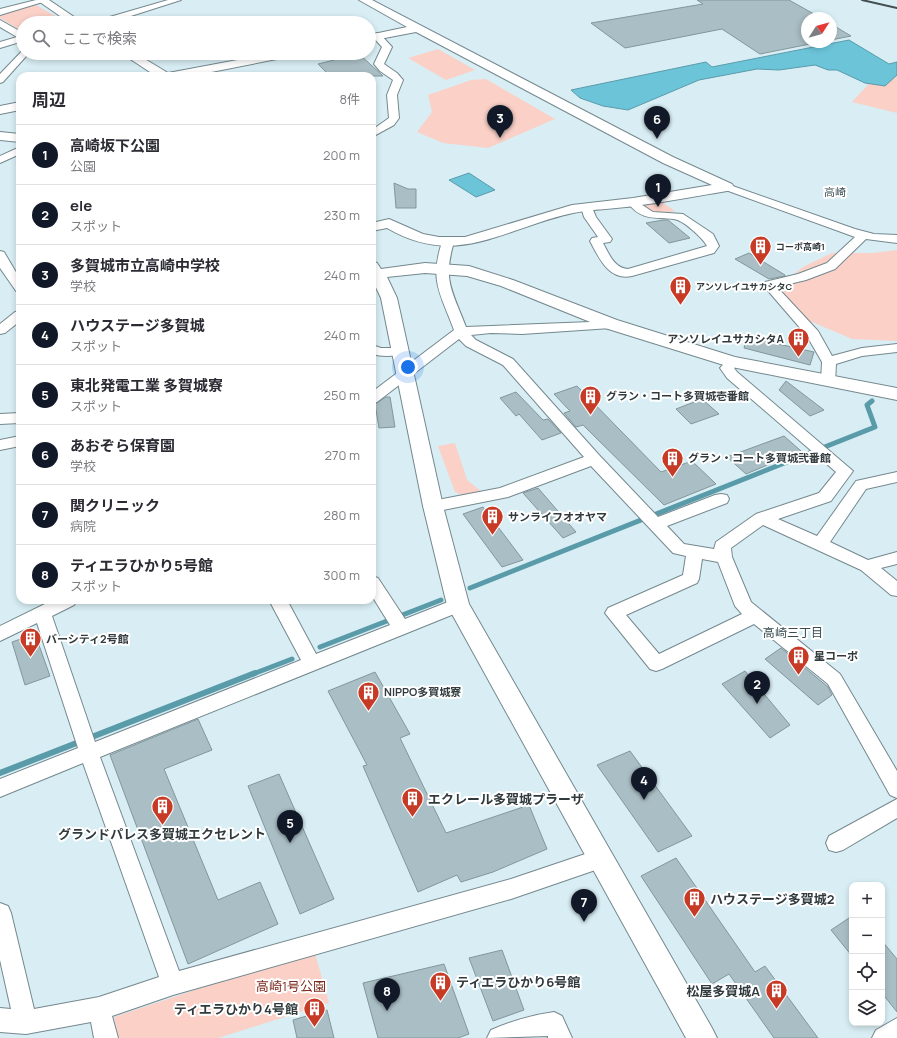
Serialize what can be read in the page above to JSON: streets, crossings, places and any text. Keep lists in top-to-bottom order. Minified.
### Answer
{"districts":["高崎","高崎三丁目"],"parks":["高崎1号公園"],"places":{"building":["コーポ高崎1","アンソレイユサカシタC","アンソレイユサカシタA","グラン・コート多賀城壱番館","グラン・コート多賀城弐番館","サンライフオオヤマ","バーシティ2号館","星コーポ","NIPPO多賀城寮","エクレール多賀城プラーザ","グランドパレス多賀城エクセレント","ハウステージ多賀城2","ティエラひかり6号館","松屋多賀城A","ティエラひかり4号館"]},"north":"top right","page":{"search":"ここで検索","heading":["周辺","8件"],"pins":["3","6","1","2","4","5","7","8"],"list":[{"mark":"1","name":"高崎坂下公園","note":"公園","value":"200 m"},{"mark":"2","name":"ele","note":"スポット","value":"230 m"},{"mark":"3","name":"多賀城市立高崎中学校","note":"学校","value":"240 m"},{"mark":"4","name":"ハウステージ多賀城","note":"スポット","value":"240 m"},{"mark":"5","name":"東北発電工業 多賀城寮","note":"スポット","value":"250 m"},{"mark":"6","name":"あおぞら保育園","note":"学校","value":"270 m"},{"mark":"7","name":"関クリニック","note":"病院","value":"280 m"},{"mark":"8","name":"ティエラひかり5号館","note":"スポット","value":"300 m"}],"map_buttons":["+","−"]}}
